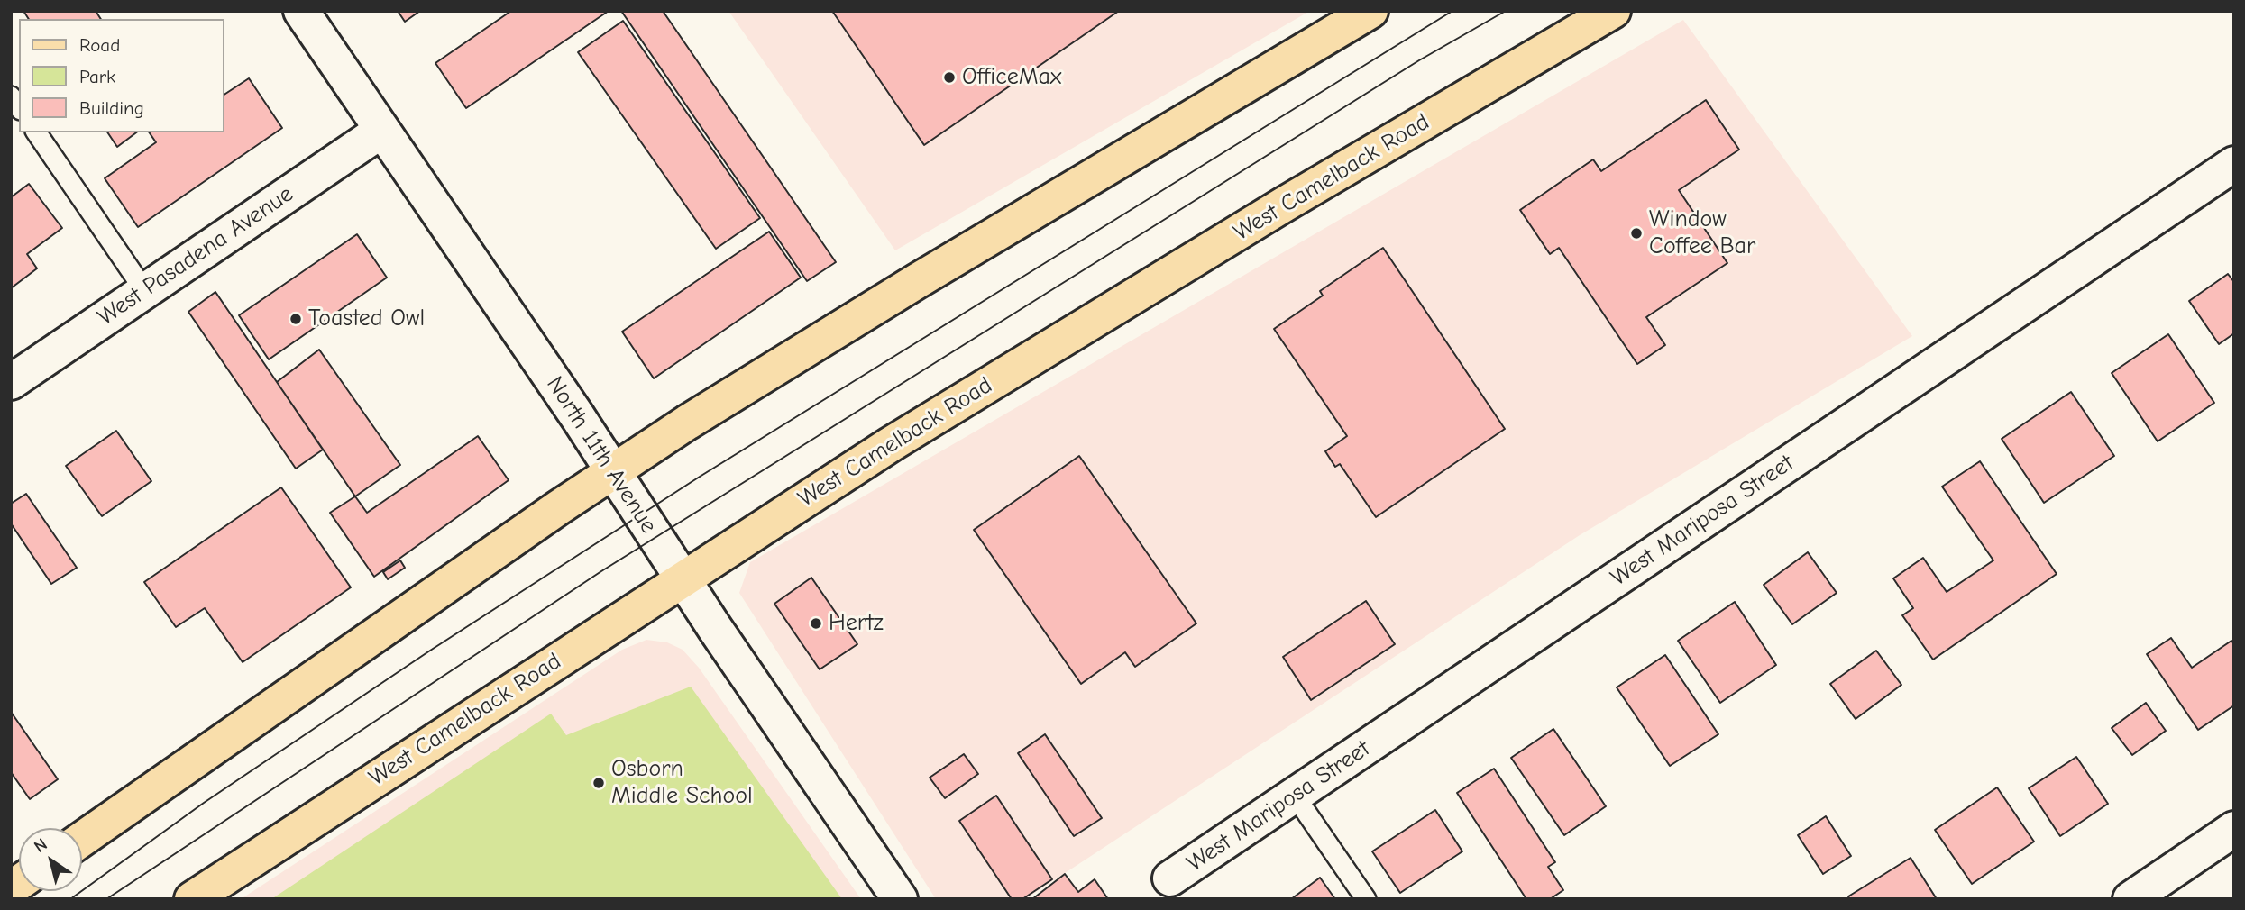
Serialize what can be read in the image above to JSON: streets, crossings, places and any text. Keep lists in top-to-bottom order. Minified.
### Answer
{"streets":{"main road":["West Camelback Road"],"street":["West Pasadena Avenue","North 11th Avenue","West Mariposa Street"]},"crossings":[["West Camelback Road","North 11th Avenue"],["West Pasadena Avenue","North 11th Avenue"]],"places":["OfficeMax","Window Coffee Bar","Toasted Owl","Hertz","Osborn Middle School"],"legend":["Road","Park","Building"],"north":"top left"}
